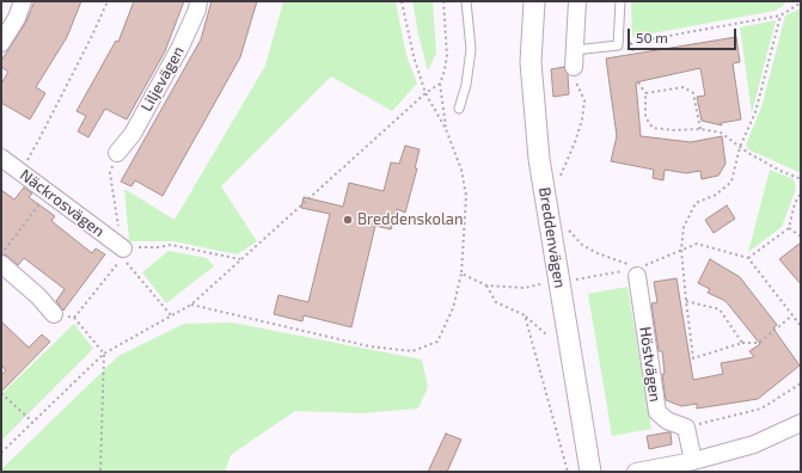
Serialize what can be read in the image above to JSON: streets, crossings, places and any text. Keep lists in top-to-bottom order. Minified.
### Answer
{"streets":{"street":["Liljevägen","Näckrosvägen","Breddenvägen","Höstvägen"]},"places":["Breddenskolan"],"scale_bar":"50 m"}
